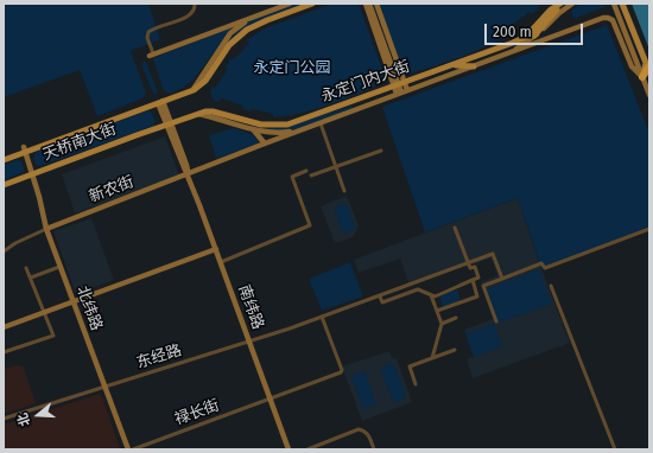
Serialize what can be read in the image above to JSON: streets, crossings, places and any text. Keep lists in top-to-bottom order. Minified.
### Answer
{"streets":{"main road":["永定门内大街","天桥南大街"],"street":["新农街","南纬路","北纬路","东经路","禄长街"]},"crossings":[["永定门内大街","天桥南大街"],["永定门内大街","南纬路"],["天桥南大街","南纬路"],["天桥南大街","北纬路"],["新农街","南纬路"],["新农街","北纬路"],["南纬路","东经路"],["南纬路","禄长街"],["北纬路","东经路"],["东经路","禄长街"]],"parks":["永定门公园"],"scale_bar":"200 m","north":"left"}
